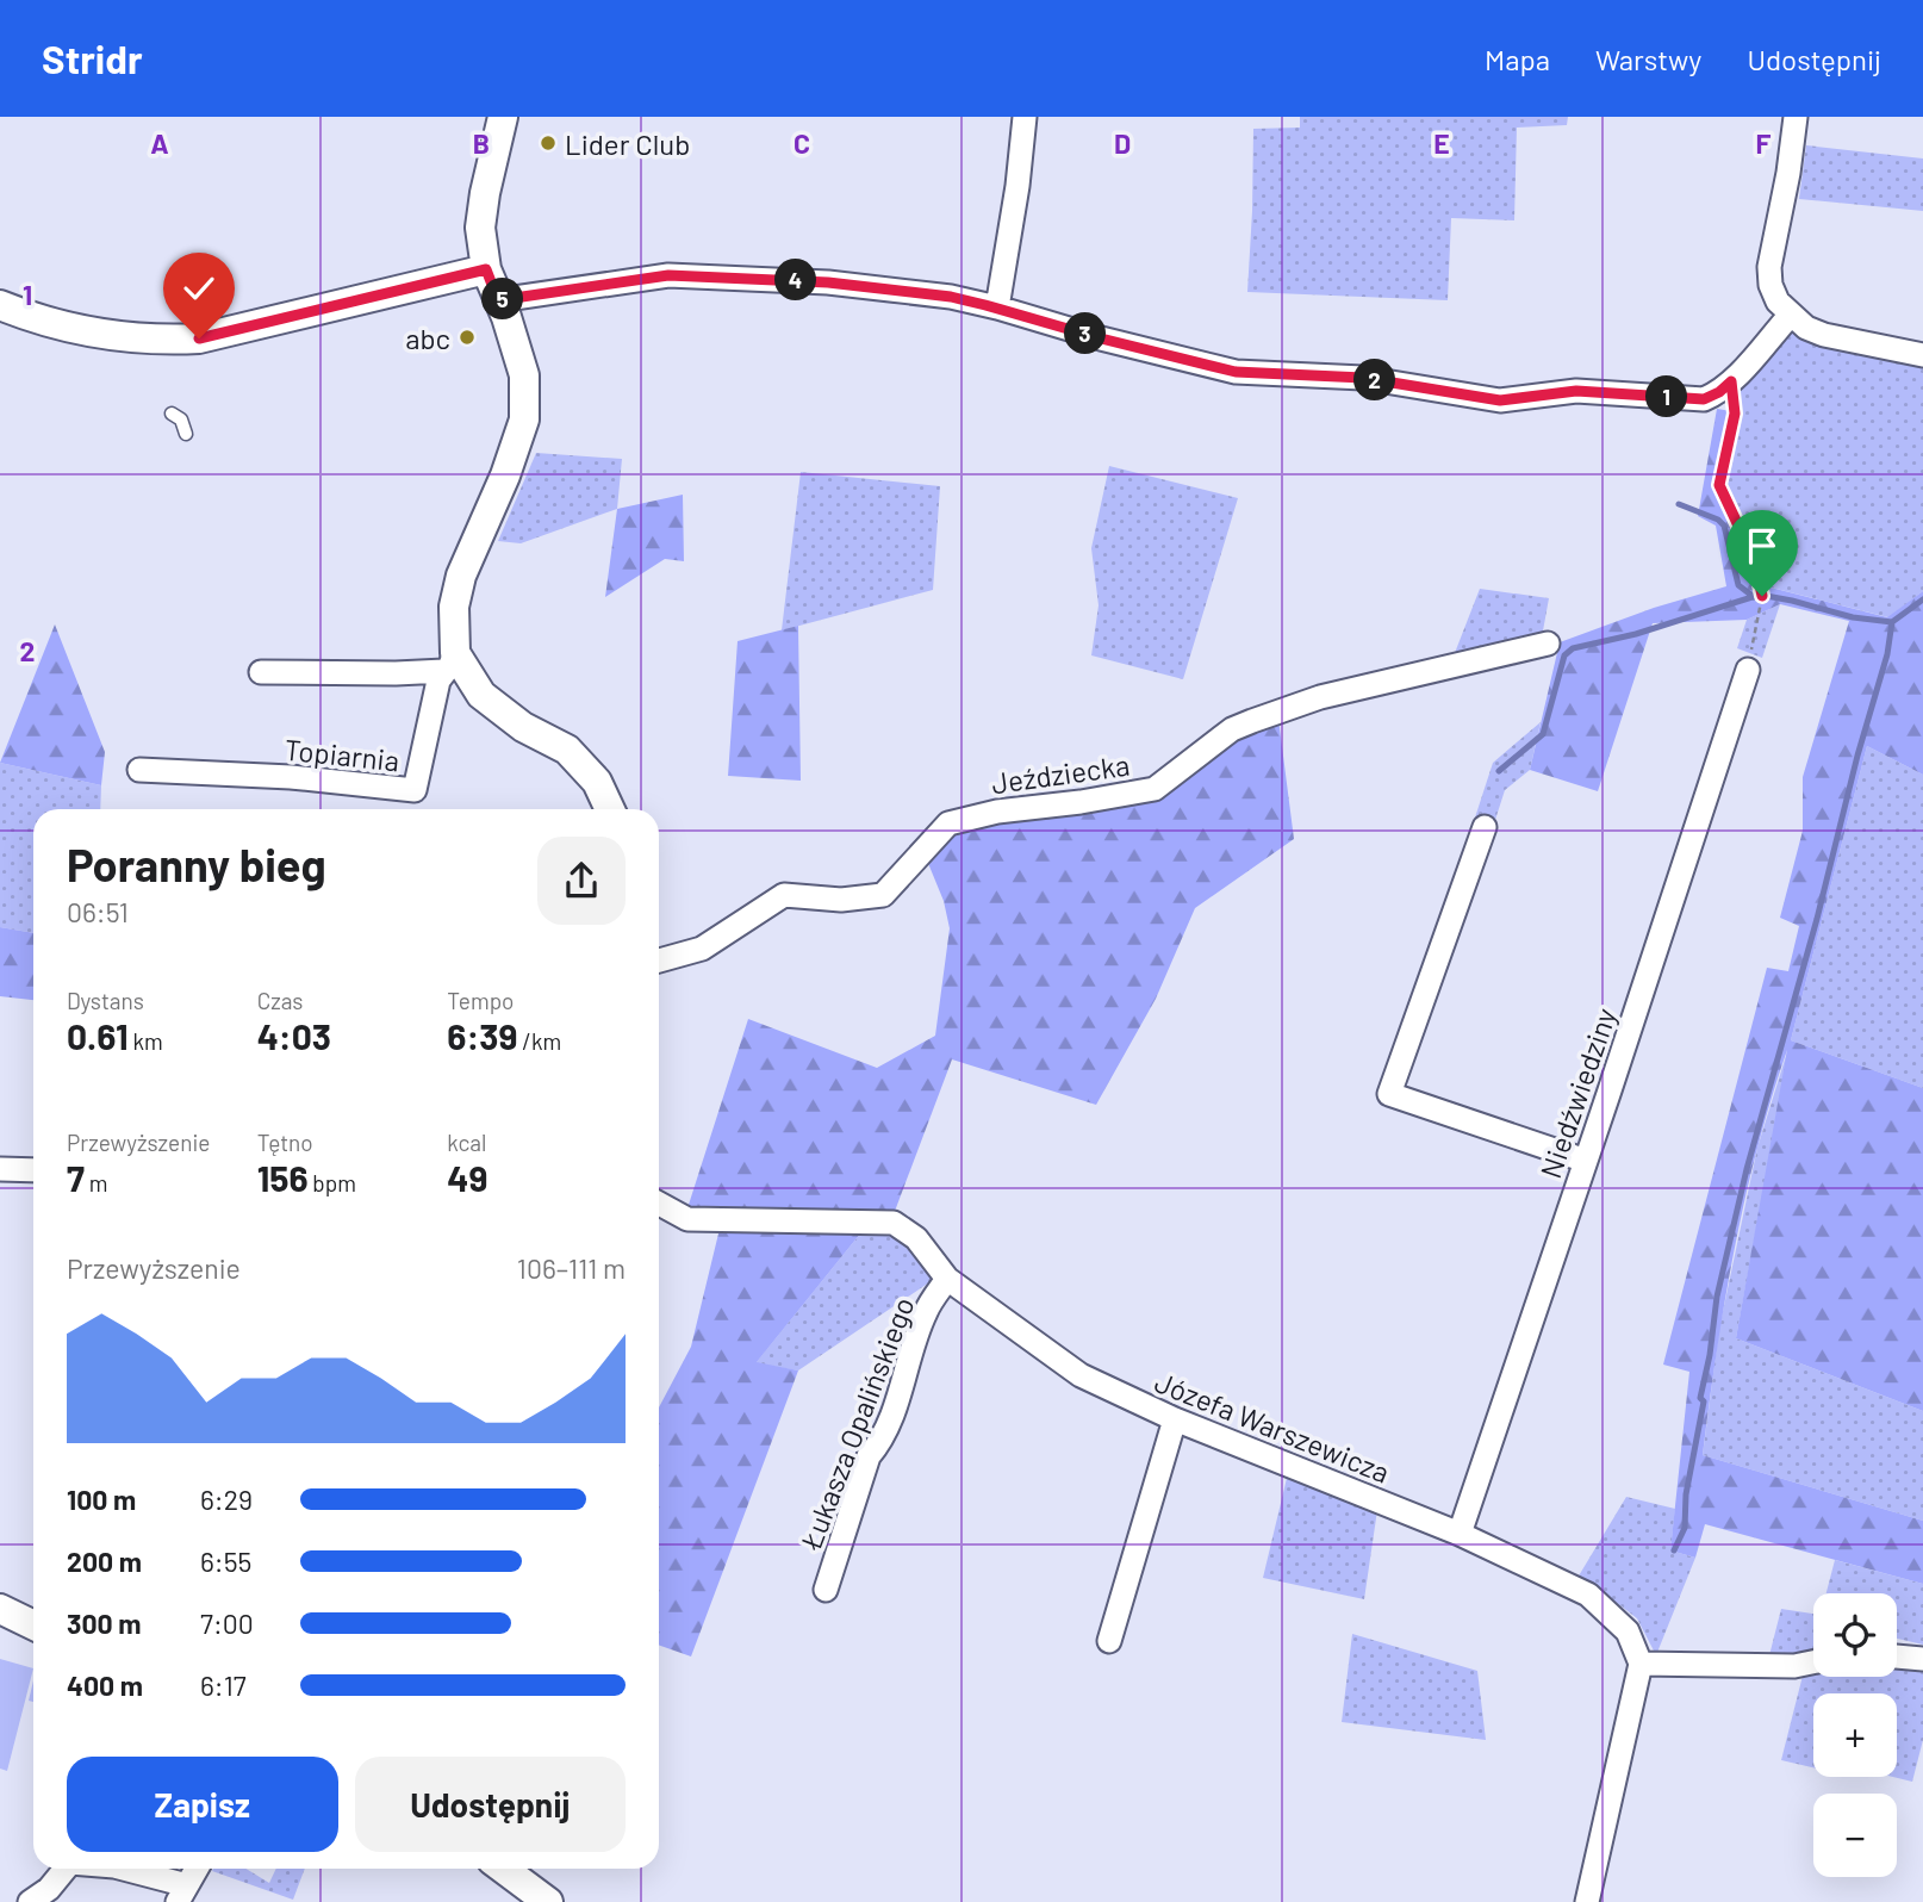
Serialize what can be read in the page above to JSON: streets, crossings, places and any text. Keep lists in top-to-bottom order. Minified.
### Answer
{"streets":{"street":["Topiarnia","Jeździecka","Niedźwiedziny","Łukasza Opalińskiego","Józefa Warszewicza"]},"crossings":[["Niedźwiedziny","Józefa Warszewicza"],["Łukasza Opalińskiego","Józefa Warszewicza"]],"places":["Lider Club","abc"],"page":{"header":"Stridr","nav":["Mapa","Warstwy","Udostępnij"],"pins":["4","5","3","2","1"],"heading":["Poranny bieg","06:51"],"stats":[["Dystans","0.61 km"],["Czas","4:03"],["Tempo","6:39 /km"],["Przewyższenie","7 m"],["Tętno","156 bpm"],["kcal","49"]],"chart":["Przewyższenie","106–111 m"],"list":[{"name":"100 m","note":"6:29"},{"name":"200 m","note":"6:55"},{"name":"300 m","note":"7:00"},{"name":"400 m","note":"6:17"}],"map_buttons":["+","−"],"buttons":["Zapisz","Udostępnij"]},"grid":{"columns":["A","B","C","D","E","F"],"rows":["1","2"]}}
